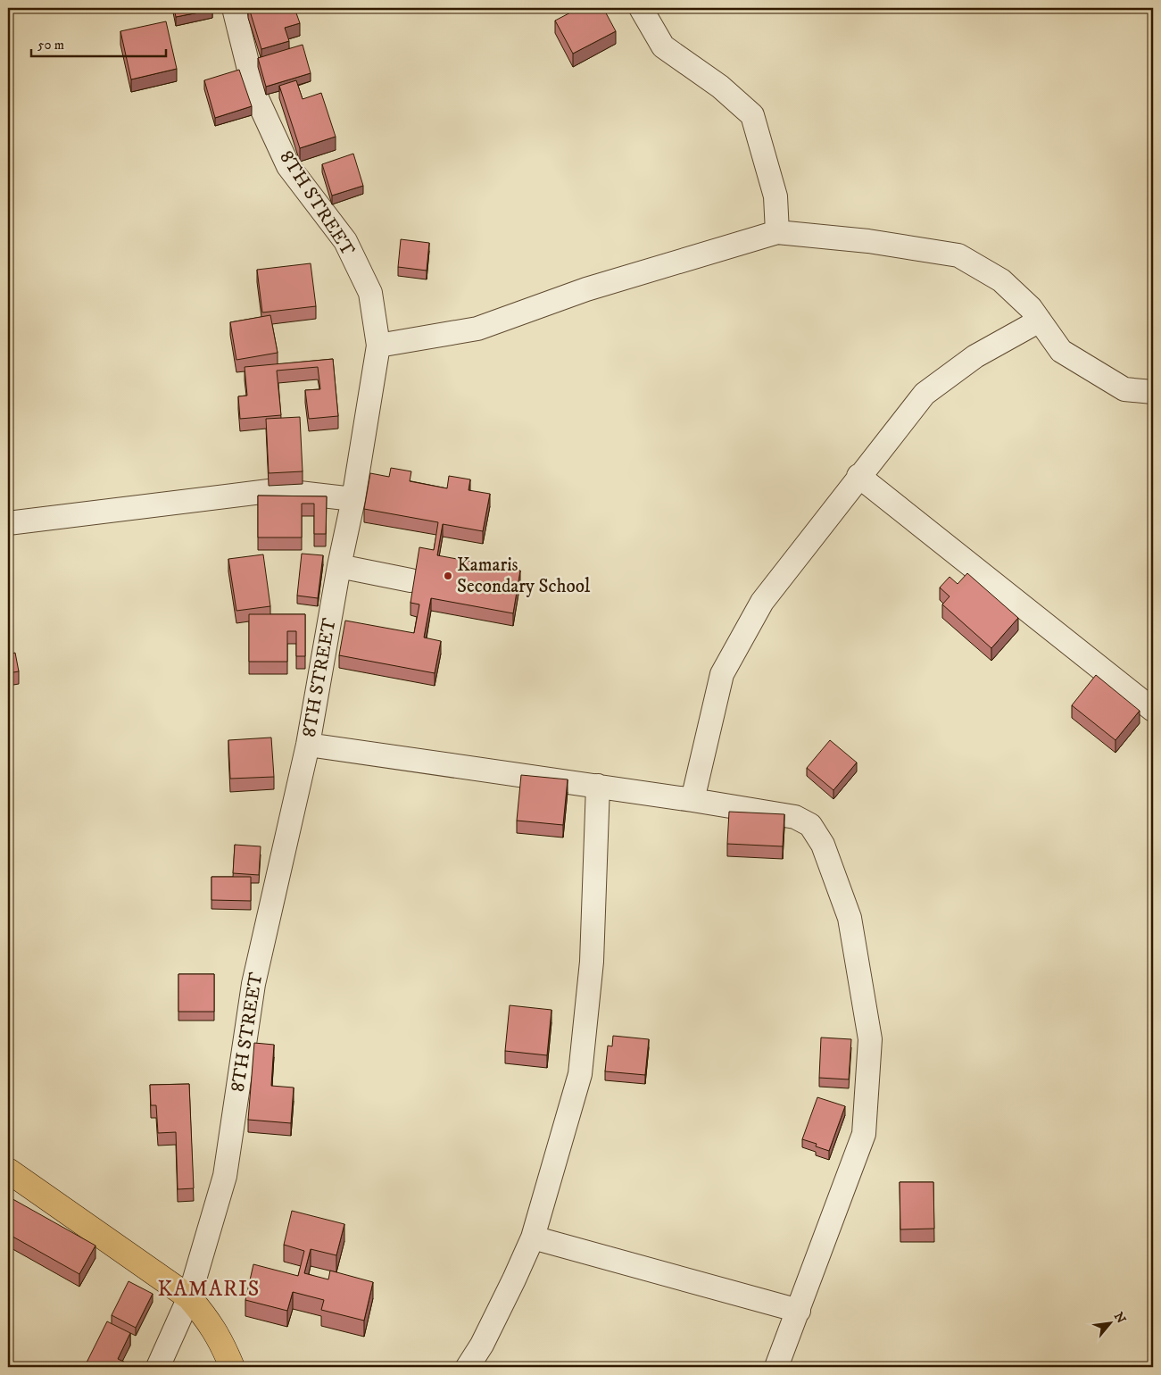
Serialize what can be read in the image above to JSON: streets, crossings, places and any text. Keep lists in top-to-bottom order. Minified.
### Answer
{"streets":{"street":["8TH STREET"]},"districts":["KAMARIS"],"places":["Kamaris Secondary School"],"scale_bar":"50 m","north":"top right"}
